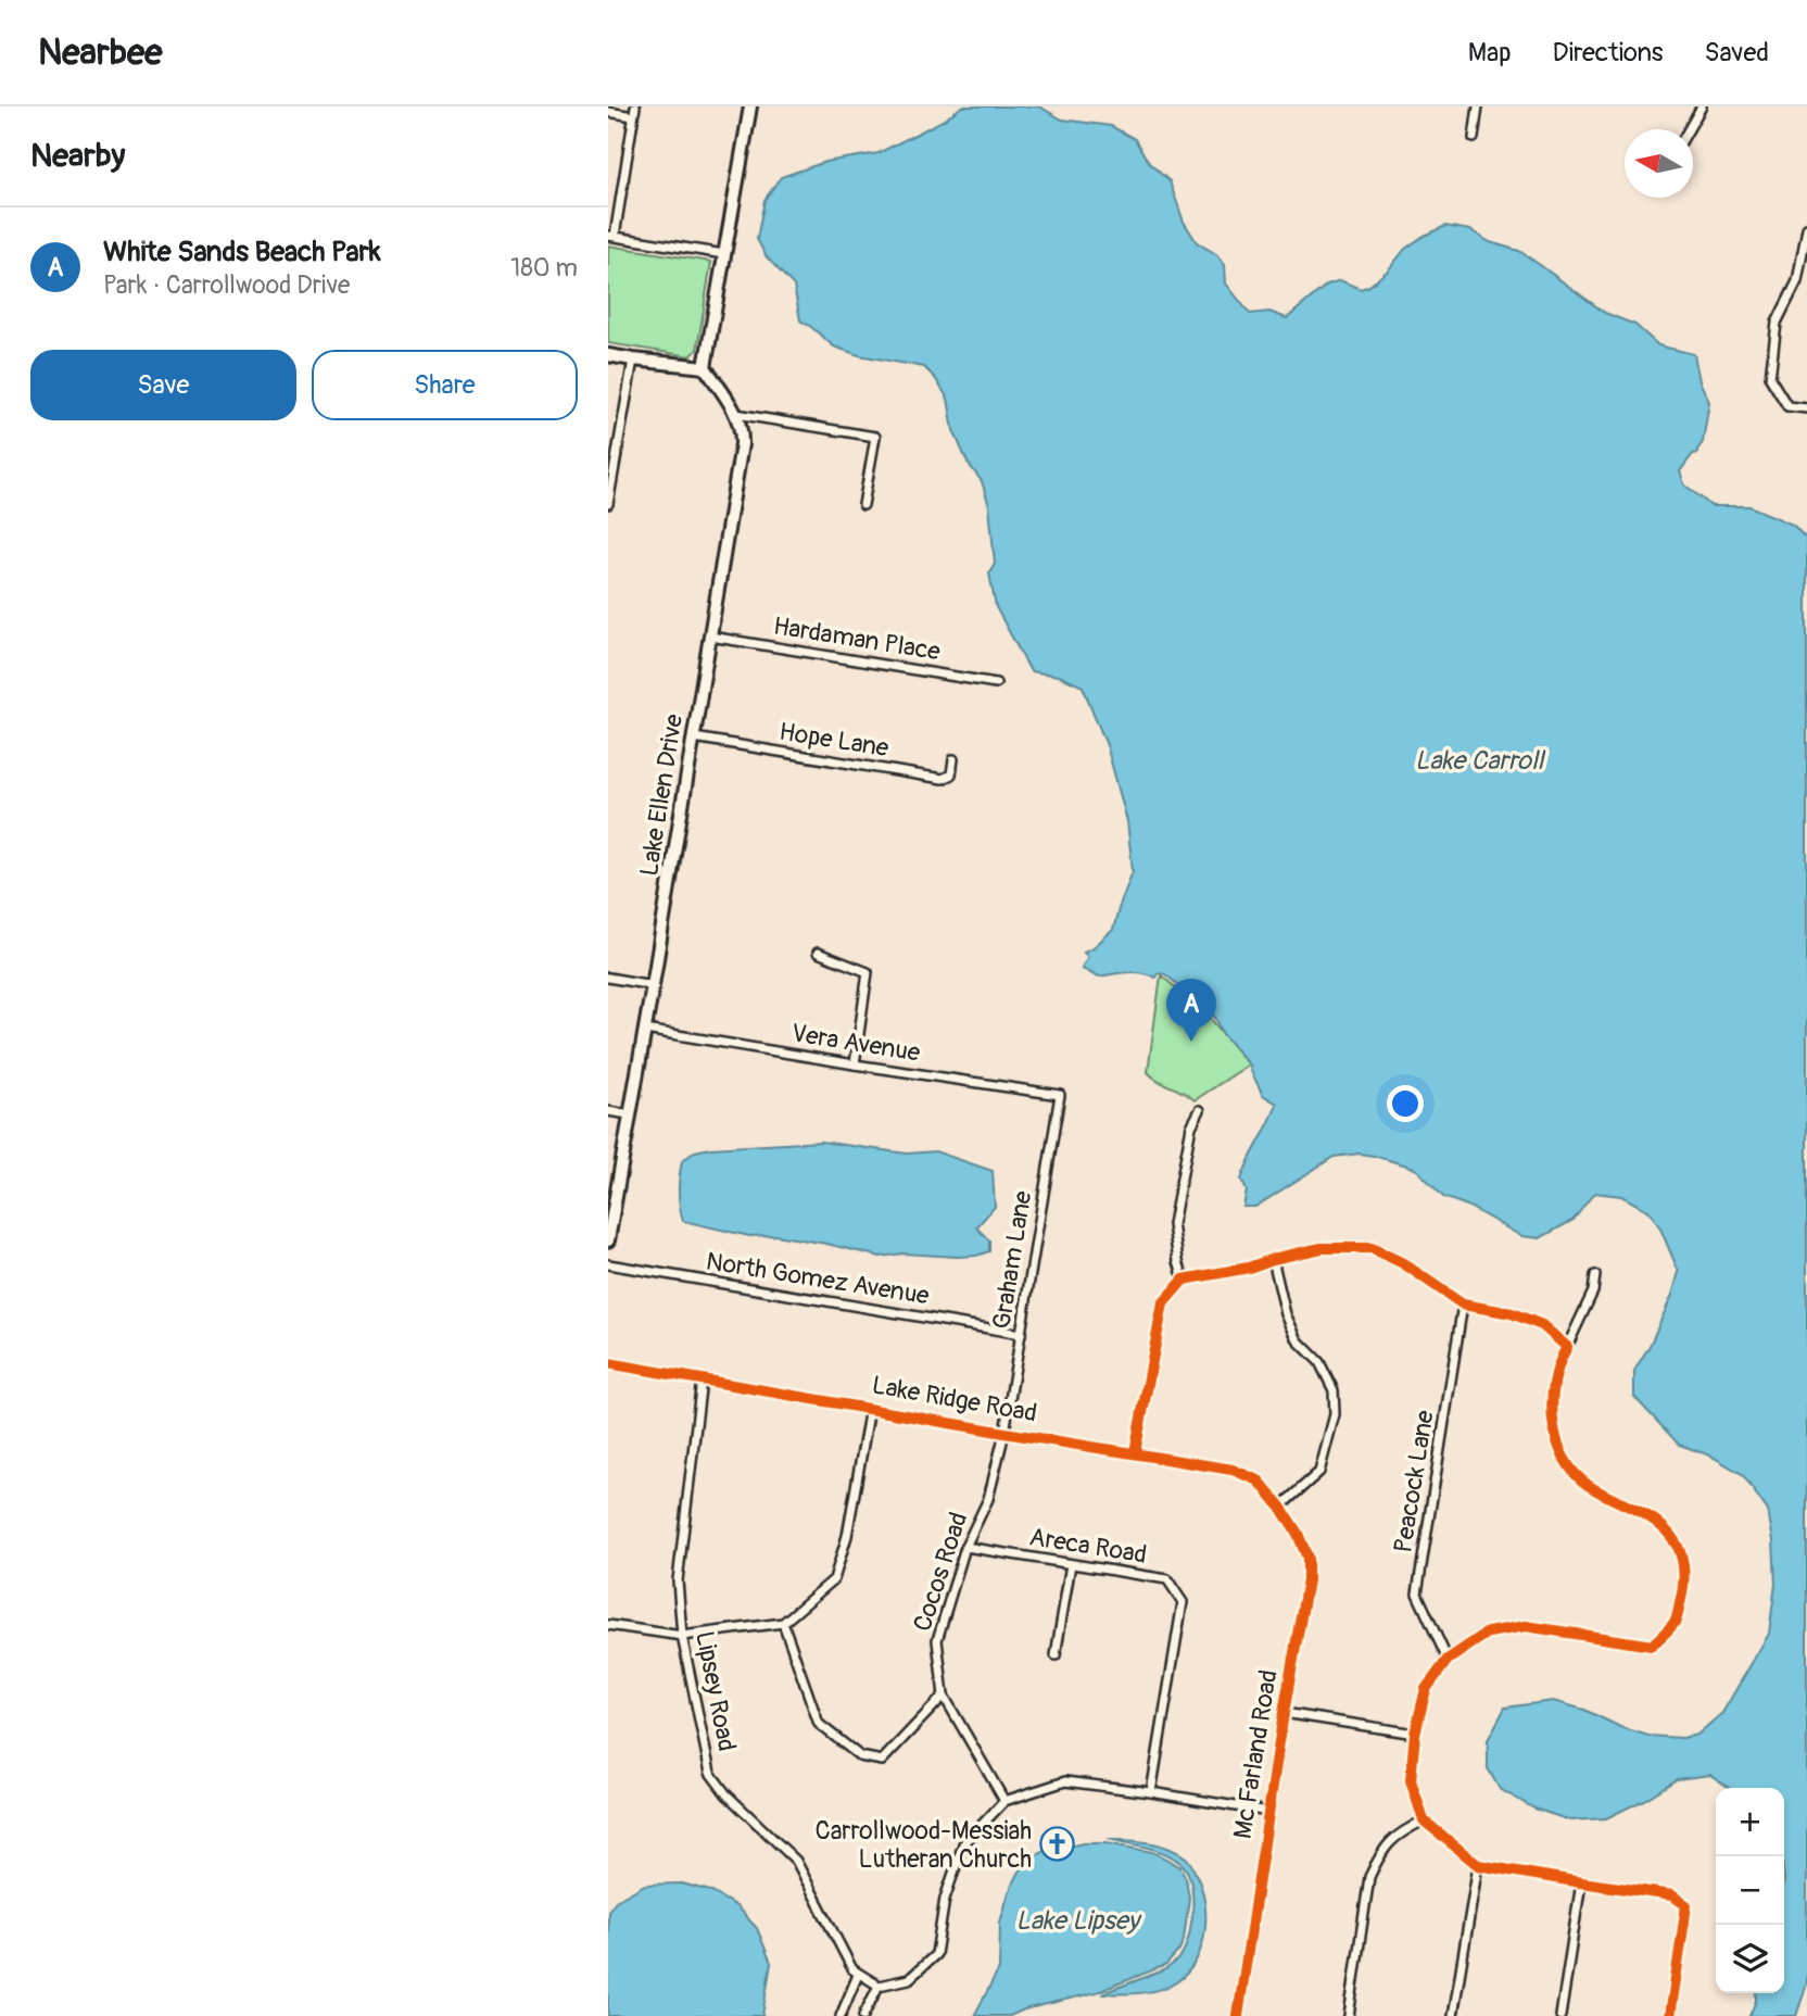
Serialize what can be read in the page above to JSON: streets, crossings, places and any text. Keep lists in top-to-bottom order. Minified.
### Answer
{"streets":{"street":["Hardaman Place","Hope Lane","Lake Ellen Drive","Vera Avenue","Graham Lane","North Gomez Avenue","Lake Ridge Road","Peacock Lane","Areca Road","Cocos Road","Lipsey Road","Mc Farland Road"]},"crossings":[["Hardaman Place","Lake Ellen Drive"],["Hope Lane","Lake Ellen Drive"],["Lake Ellen Drive","Vera Avenue"],["Vera Avenue","Graham Lane"],["Graham Lane","North Gomez Avenue"],["Graham Lane","Lake Ridge Road"],["Graham Lane","Cocos Road"],["Lake Ridge Road","Cocos Road"],["Lake Ridge Road","Lipsey Road"],["Lake Ridge Road","Mc Farland Road"],["Areca Road","Cocos Road"]],"water":["Lake Carroll","Lake Lipsey"],"places":{"church":["Carrollwood-Messiah Lutheran Church"]},"north":"left","page":{"header":"Nearbee","nav":["Map","Directions","Saved"],"heading":"Nearby","list":[{"mark":"A","name":"White Sands Beach Park","note":"Park · Carrollwood Drive","value":"180 m"}],"buttons":["Save","Share"],"pins":"A","map_buttons":["+","−"]}}
